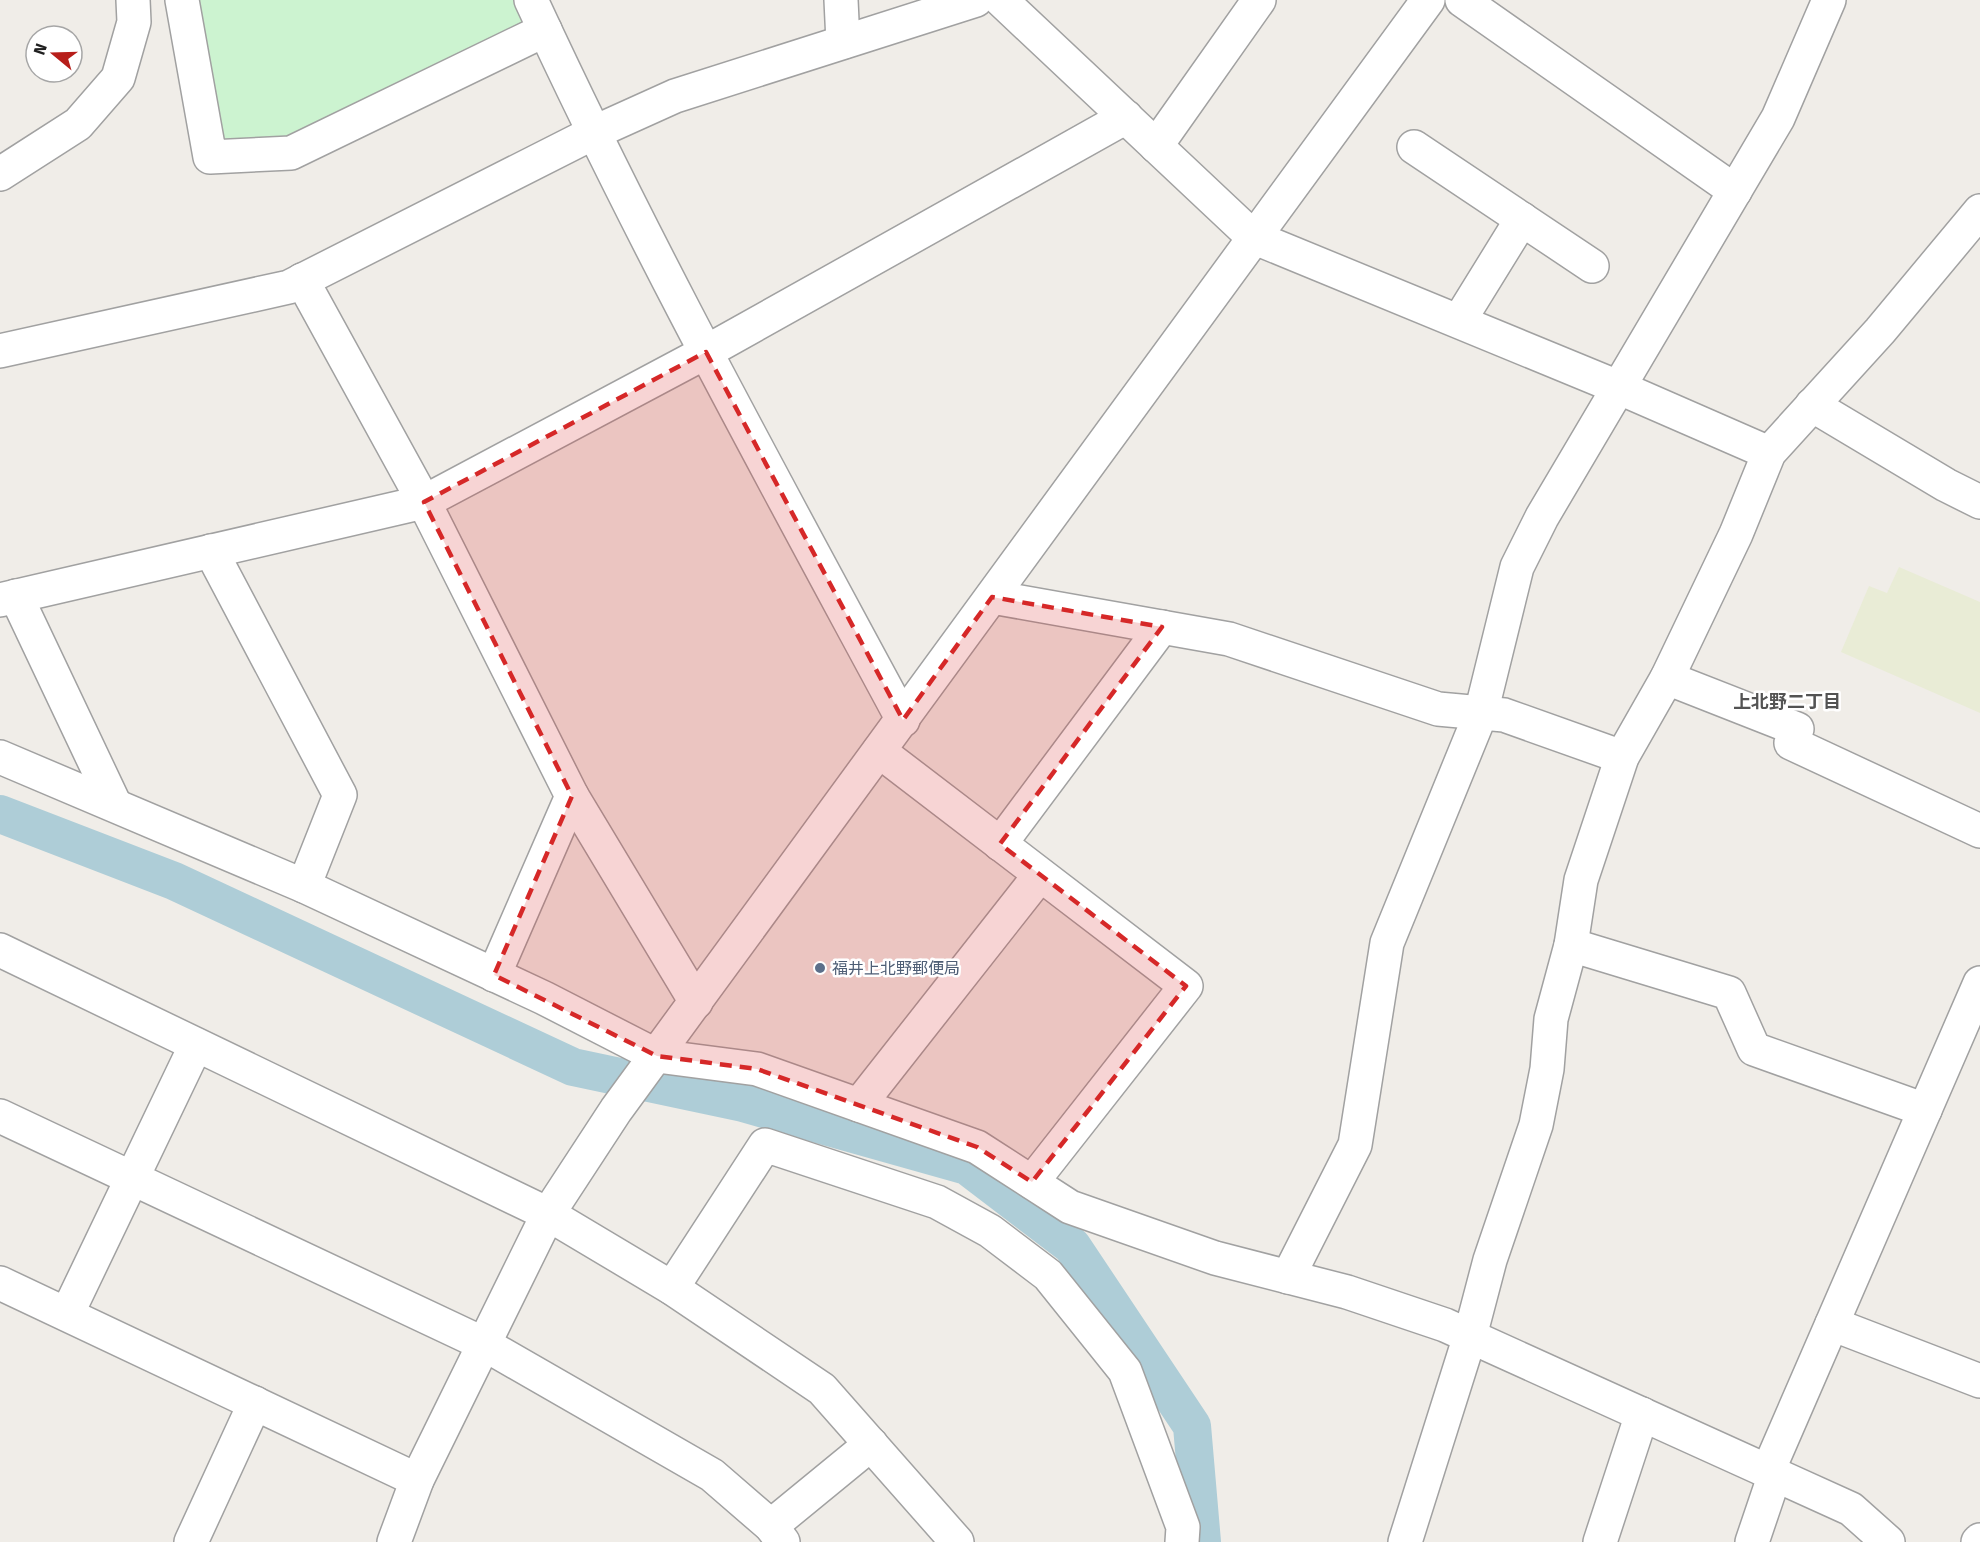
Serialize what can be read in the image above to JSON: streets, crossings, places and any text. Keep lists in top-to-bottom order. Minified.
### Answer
{"districts":["上北野二丁目"],"places":["福井上北野郵便局"],"north":"left"}
